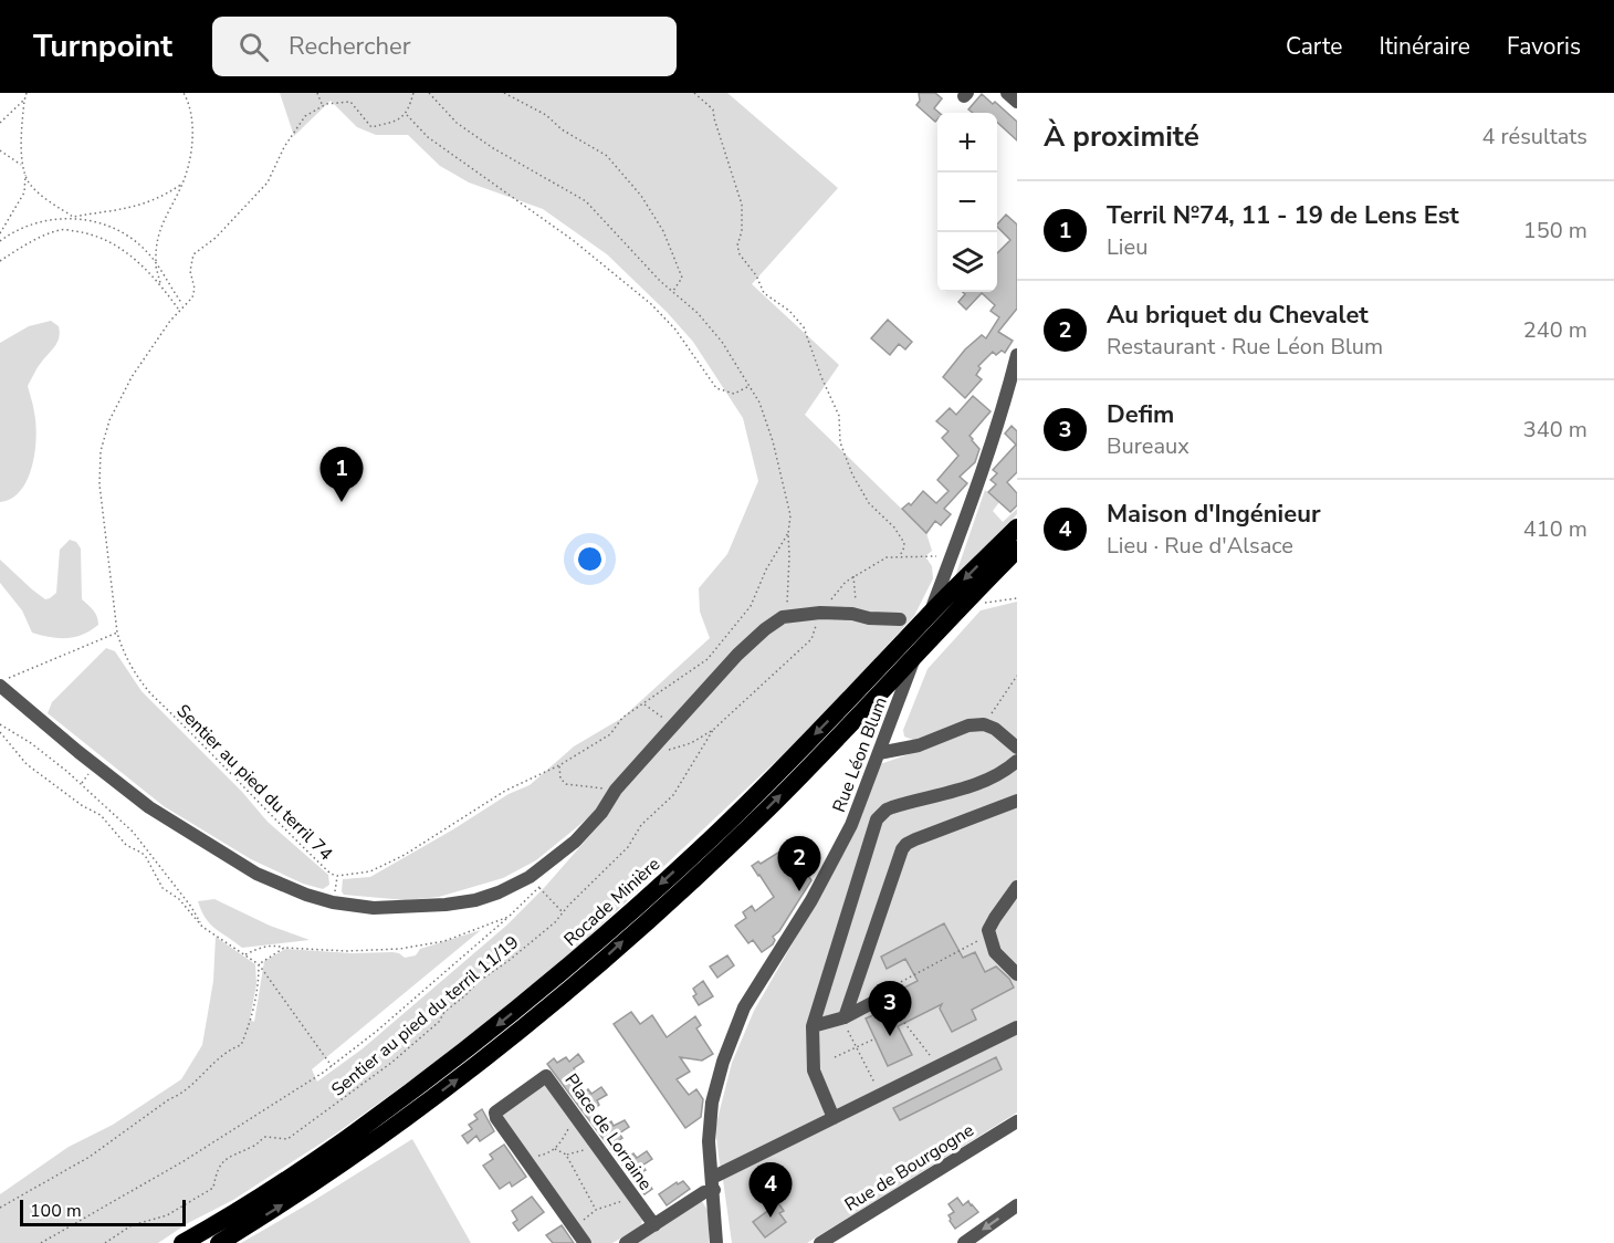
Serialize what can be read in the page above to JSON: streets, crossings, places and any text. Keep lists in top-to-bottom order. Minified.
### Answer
{"streets":{"highway":["Rocade Minière"],"street":["Rue Léon Blum","Place de Lorraine","Rue de Bourgogne"],"path":["Sentier au pied du terril 74","Sentier au pied du terril 11/19"]},"scale_bar":"100 m","page":{"header":"Turnpoint","search":"Rechercher","nav":["Carte","Itinéraire","Favoris"],"heading":["À proximité","4 résultats"],"map_buttons":["+","−"],"list":[{"mark":"1","name":"Terril №74, 11 - 19 de Lens Est","note":"Lieu","value":"150 m"},{"mark":"2","name":"Au briquet du Chevalet","note":"Restaurant · Rue Léon Blum","value":"240 m"},{"mark":"3","name":"Defim","note":"Bureaux","value":"340 m"},{"mark":"4","name":"Maison d'Ingénieur","note":"Lieu · Rue d'Alsace","value":"410 m"}],"pins":["1","2","3","4"],"scale":"100 m"}}
